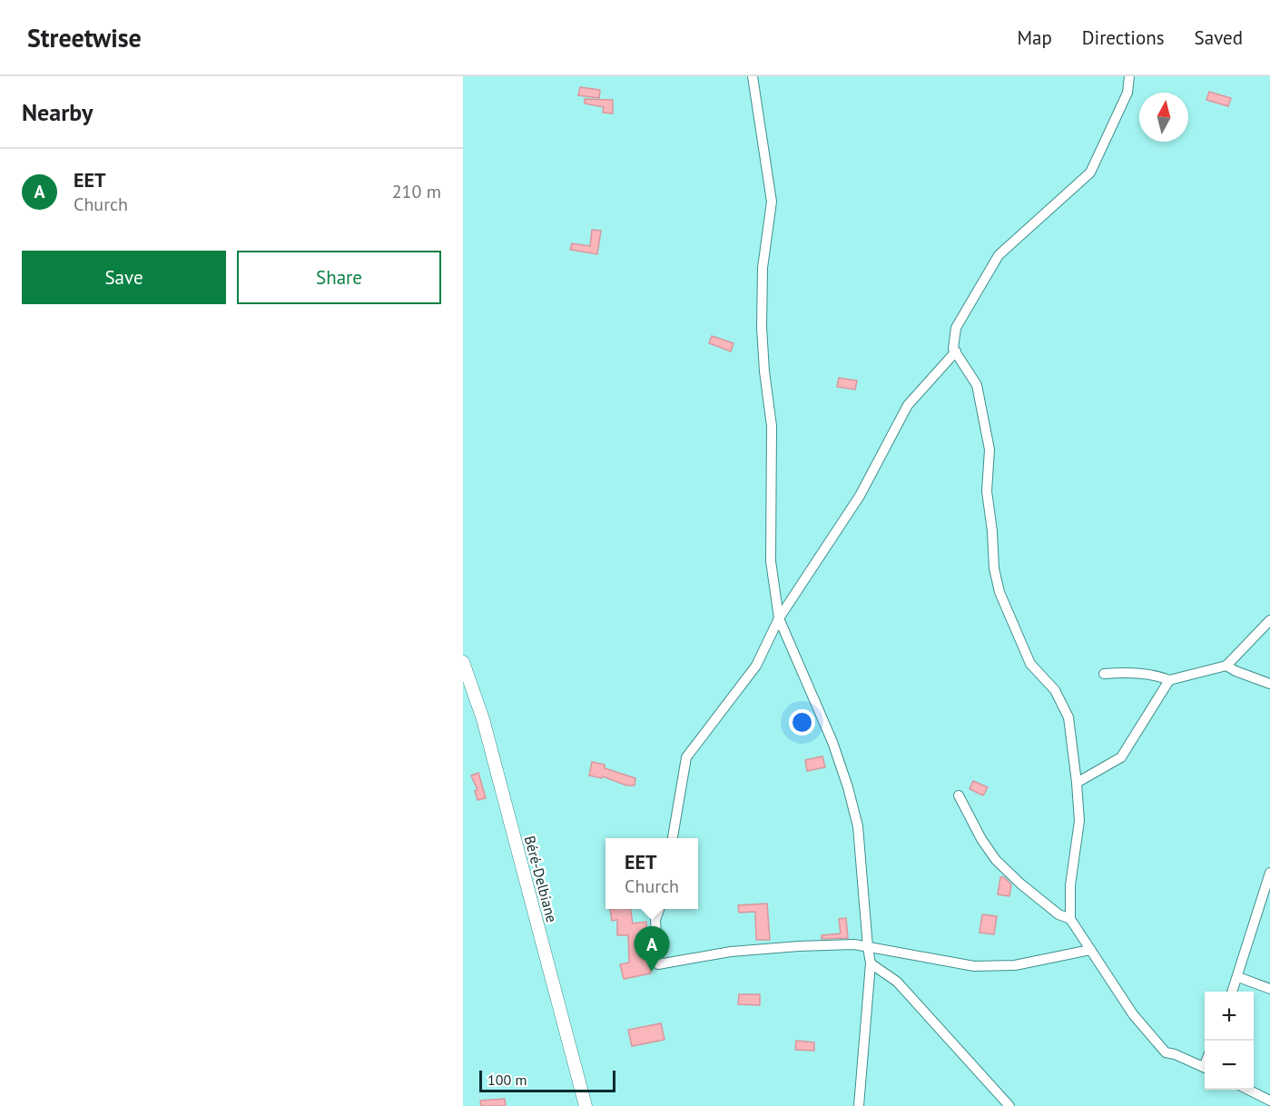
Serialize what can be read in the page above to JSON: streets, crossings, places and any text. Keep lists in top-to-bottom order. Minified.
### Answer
{"streets":{"street":["Béré-Delbiane"]},"scale_bar":"100 m","north":"top","page":{"header":"Streetwise","nav":["Map","Directions","Saved"],"heading":"Nearby","list":[{"mark":"A","name":"EET","note":"Church","value":"210 m"}],"buttons":["Save","Share"],"popup":["EET","Church"],"pins":"A","map_buttons":["+","−"],"scale":"100 m"}}
